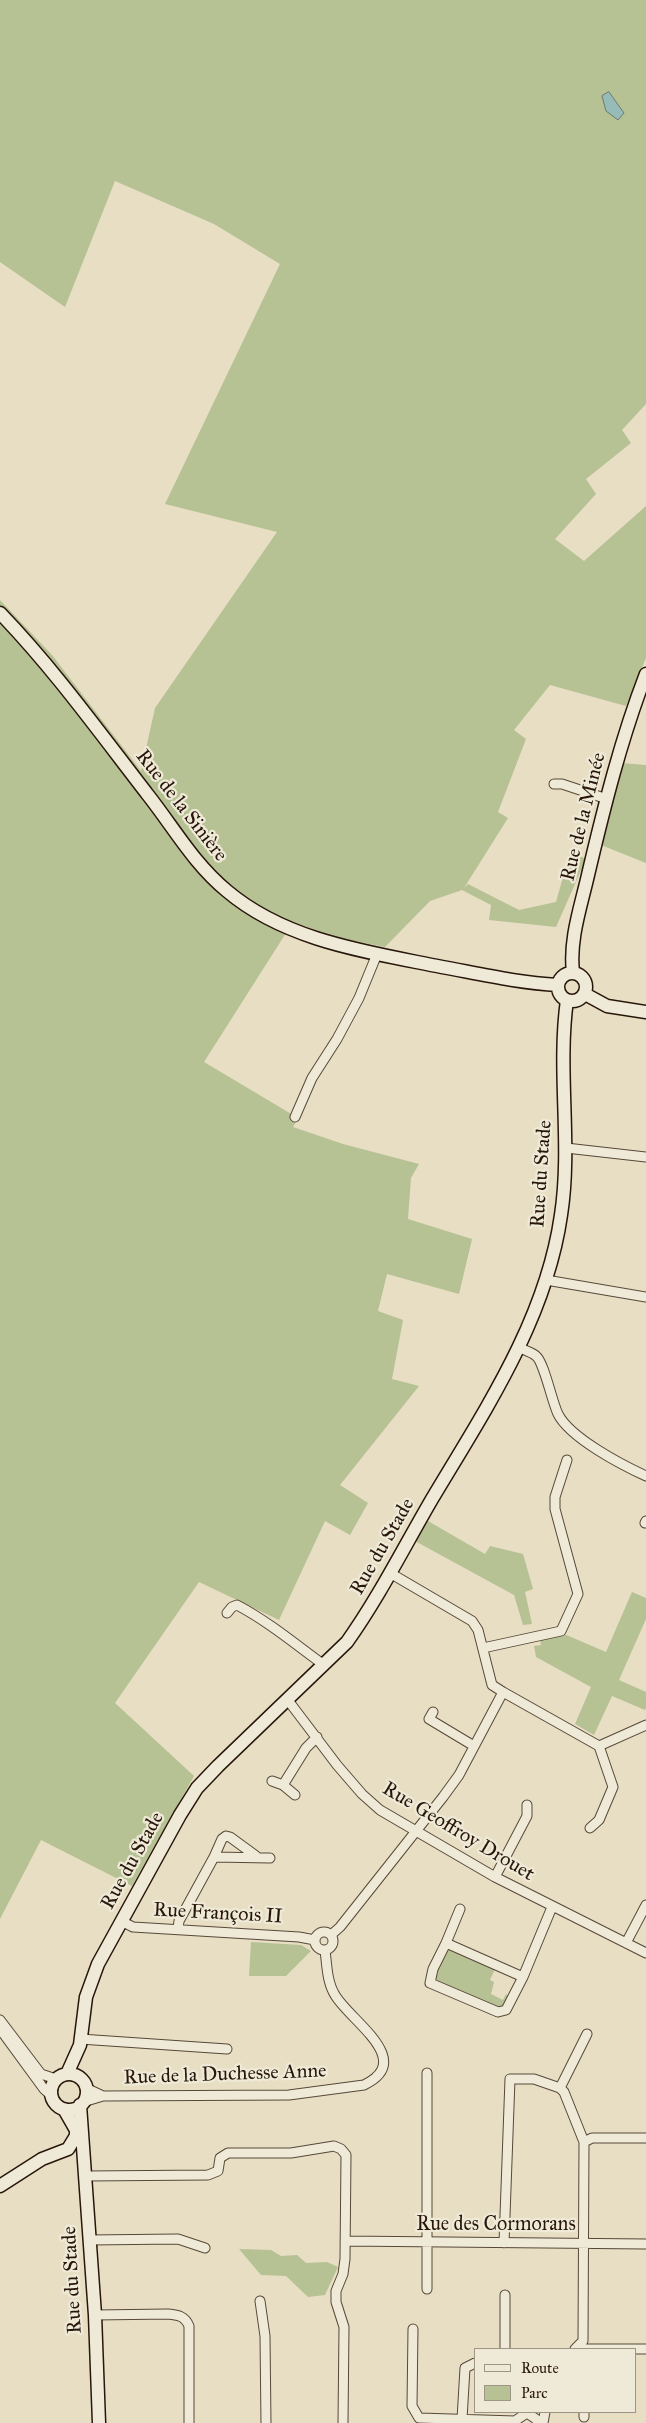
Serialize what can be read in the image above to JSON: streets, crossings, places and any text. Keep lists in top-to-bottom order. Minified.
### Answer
{"streets":{"street":["Rue de la Sinière","Rue de la Minée","Rue du Stade","Rue Geoffroy Drouet","Rue François II","Rue de la Duchesse Anne","Rue des Cormorans"]},"crossings":[["Rue de la Sinière","Rue de la Minée"],["Rue de la Sinière","Rue du Stade"],["Rue de la Minée","Rue du Stade"],["Rue du Stade","Rue Geoffroy Drouet"],["Rue du Stade","Rue François II"],["Rue du Stade","Rue de la Duchesse Anne"],["Rue François II","Rue de la Duchesse Anne"]],"legend":["Route","Parc"]}
